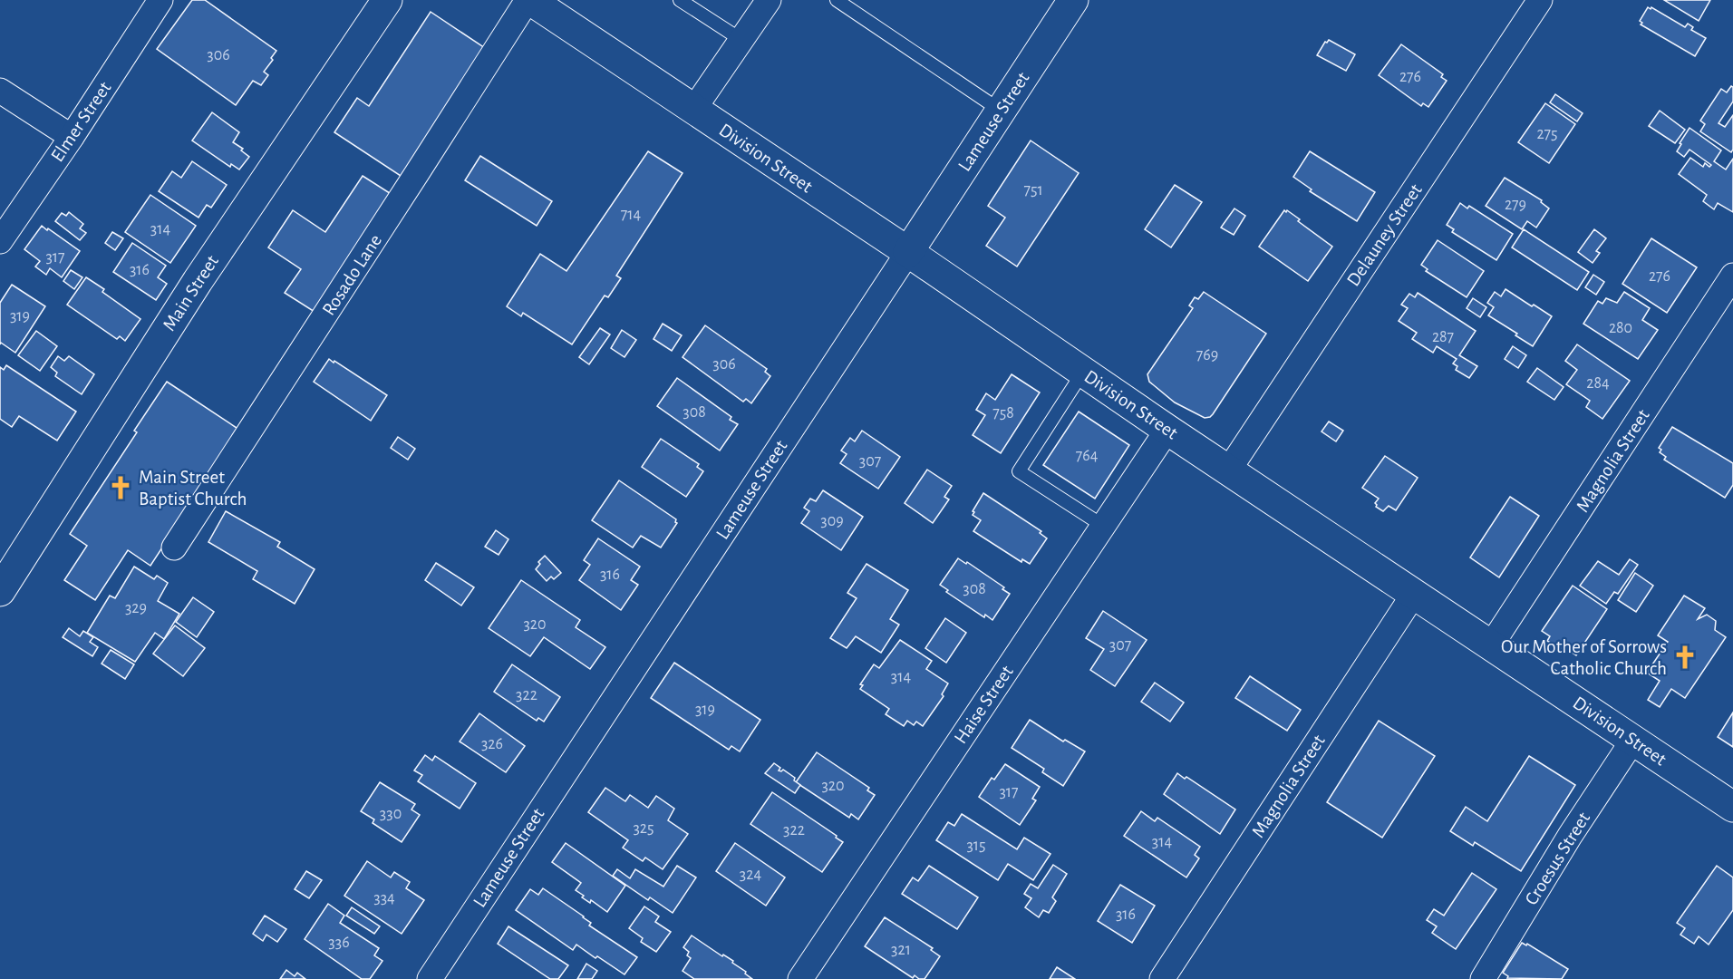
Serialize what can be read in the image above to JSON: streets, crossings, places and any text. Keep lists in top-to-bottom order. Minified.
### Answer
{"streets":{"main road":["Lameuse Street","Division Street","Main Street"],"street":["Elmer Street","Delauney Street","Rosado Lane","Magnolia Street","Haise Street","Croesus Street"]},"crossings":[["Lameuse Street","Division Street"],["Division Street","Delauney Street"],["Division Street","Rosado Lane"],["Division Street","Magnolia Street"],["Division Street","Haise Street"],["Division Street","Croesus Street"]],"places":{"church":["Main Street Baptist Church","Our Mother of Sorrows Catholic Church"]},"house_numbers":["306","276","275","751","279","714","314","317","316","276","319","280","287","769","306","284","308","758","764","307","309","316","308","329","320","307","314","322","319","326","320","317","330","325","322","314","315","324","334","316","336","321"]}
